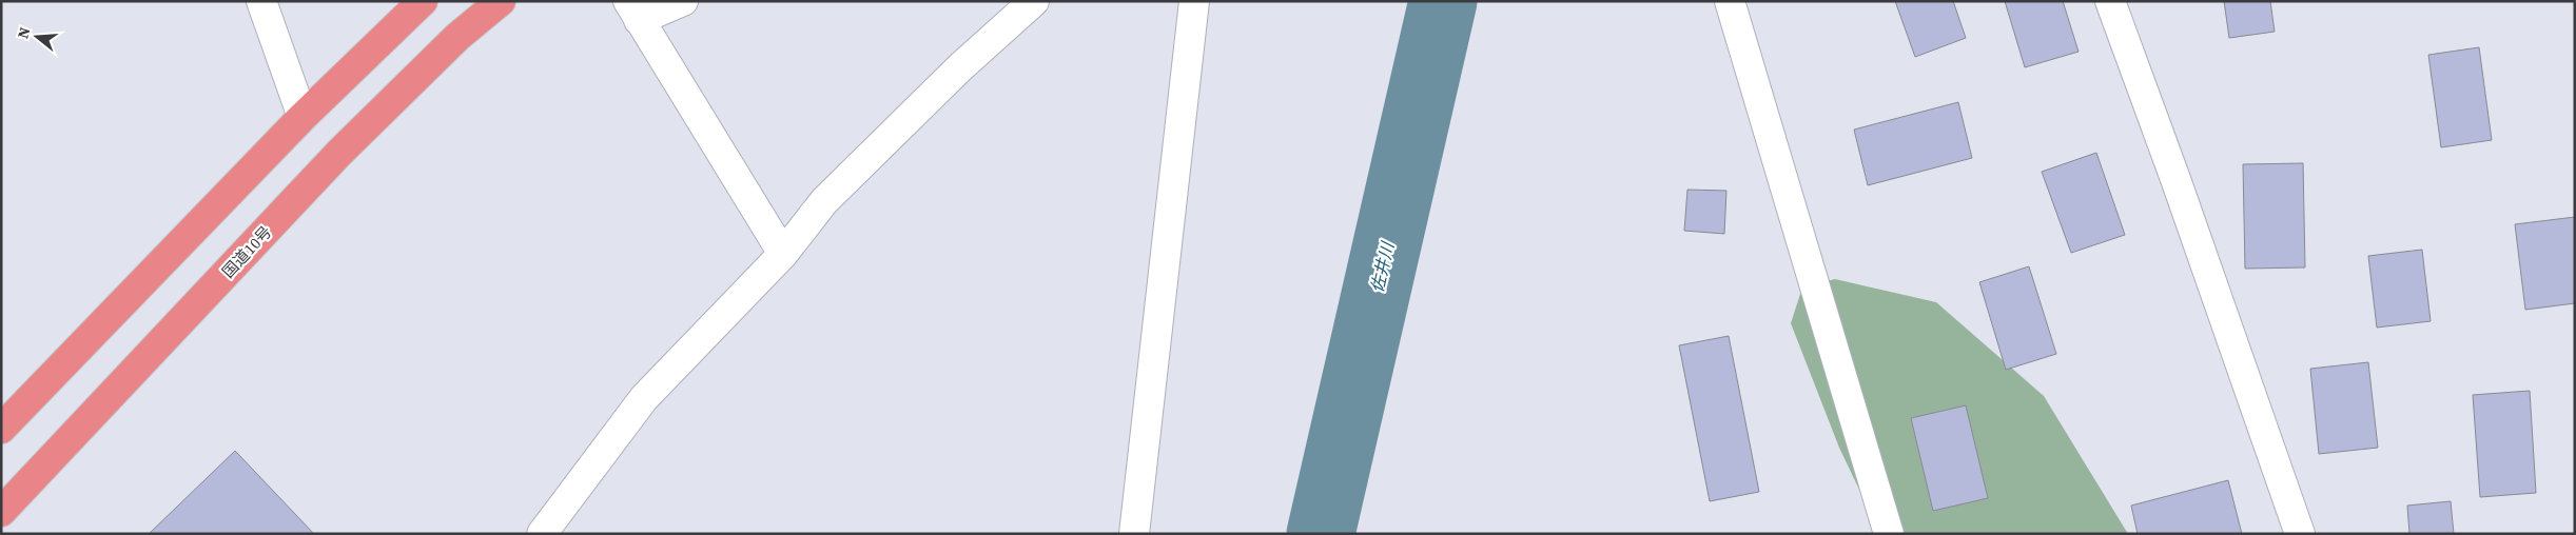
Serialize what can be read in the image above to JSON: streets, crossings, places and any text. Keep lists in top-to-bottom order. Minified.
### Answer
{"streets":{"highway":["国道10号"]},"water":["佐井川"],"north":"left"}
